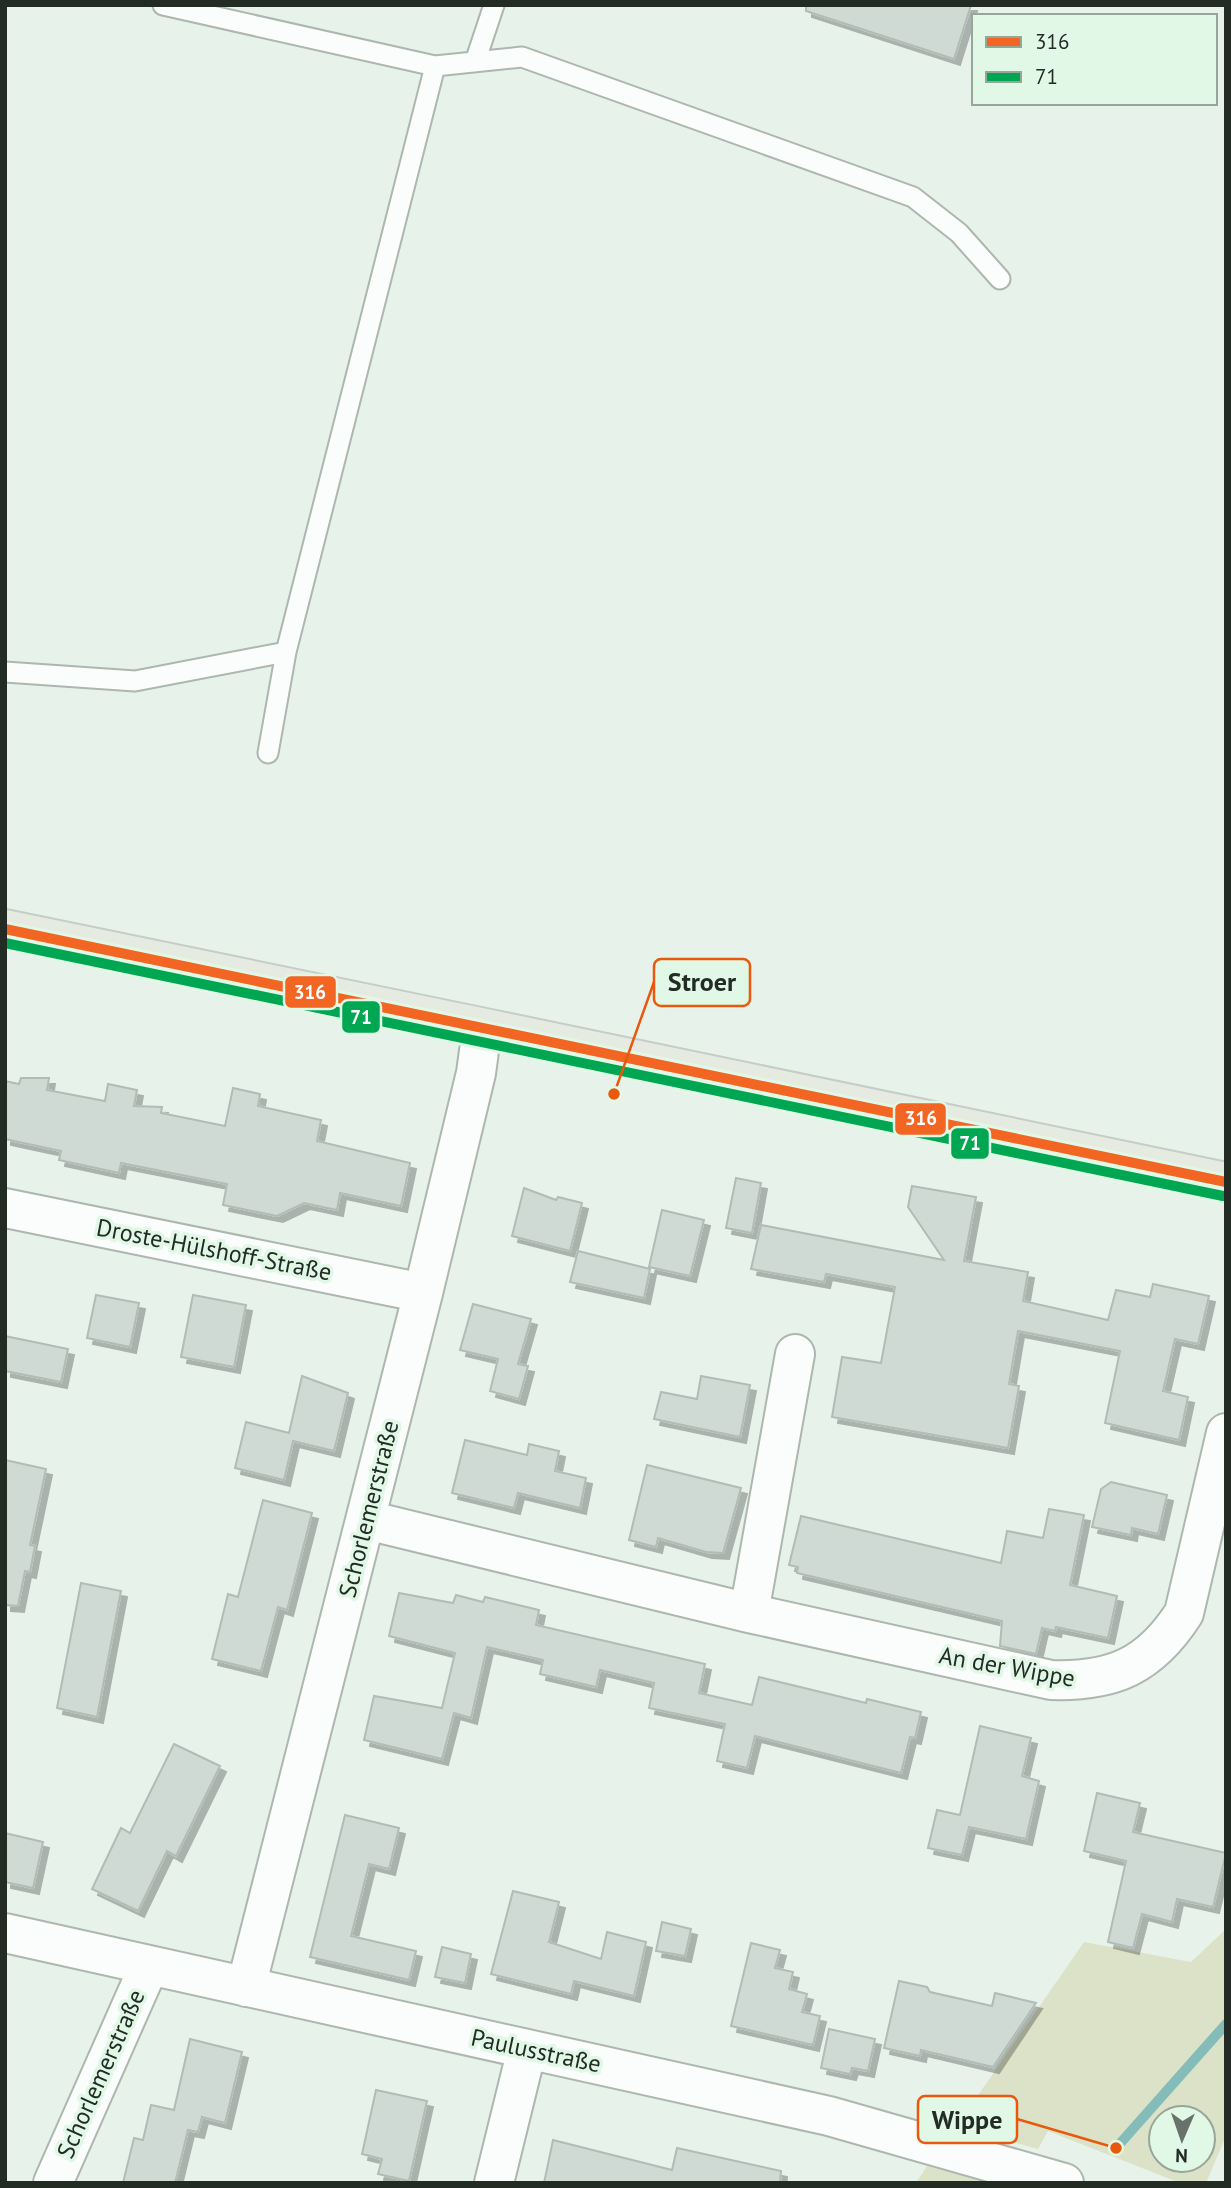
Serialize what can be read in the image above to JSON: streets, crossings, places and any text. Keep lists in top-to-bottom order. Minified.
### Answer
{"streets":{"street":["Droste-Hülshoff-Straße","Schorlemerstraße","An der Wippe","Paulusstraße"]},"crossings":[["Droste-Hülshoff-Straße","Schorlemerstraße"],["Schorlemerstraße","An der Wippe"],["Schorlemerstraße","Paulusstraße"]],"places":["Stroer","Wippe"],"lines":["transit line 316","transit line 71"],"legend":["316","71"],"north":"bottom"}
